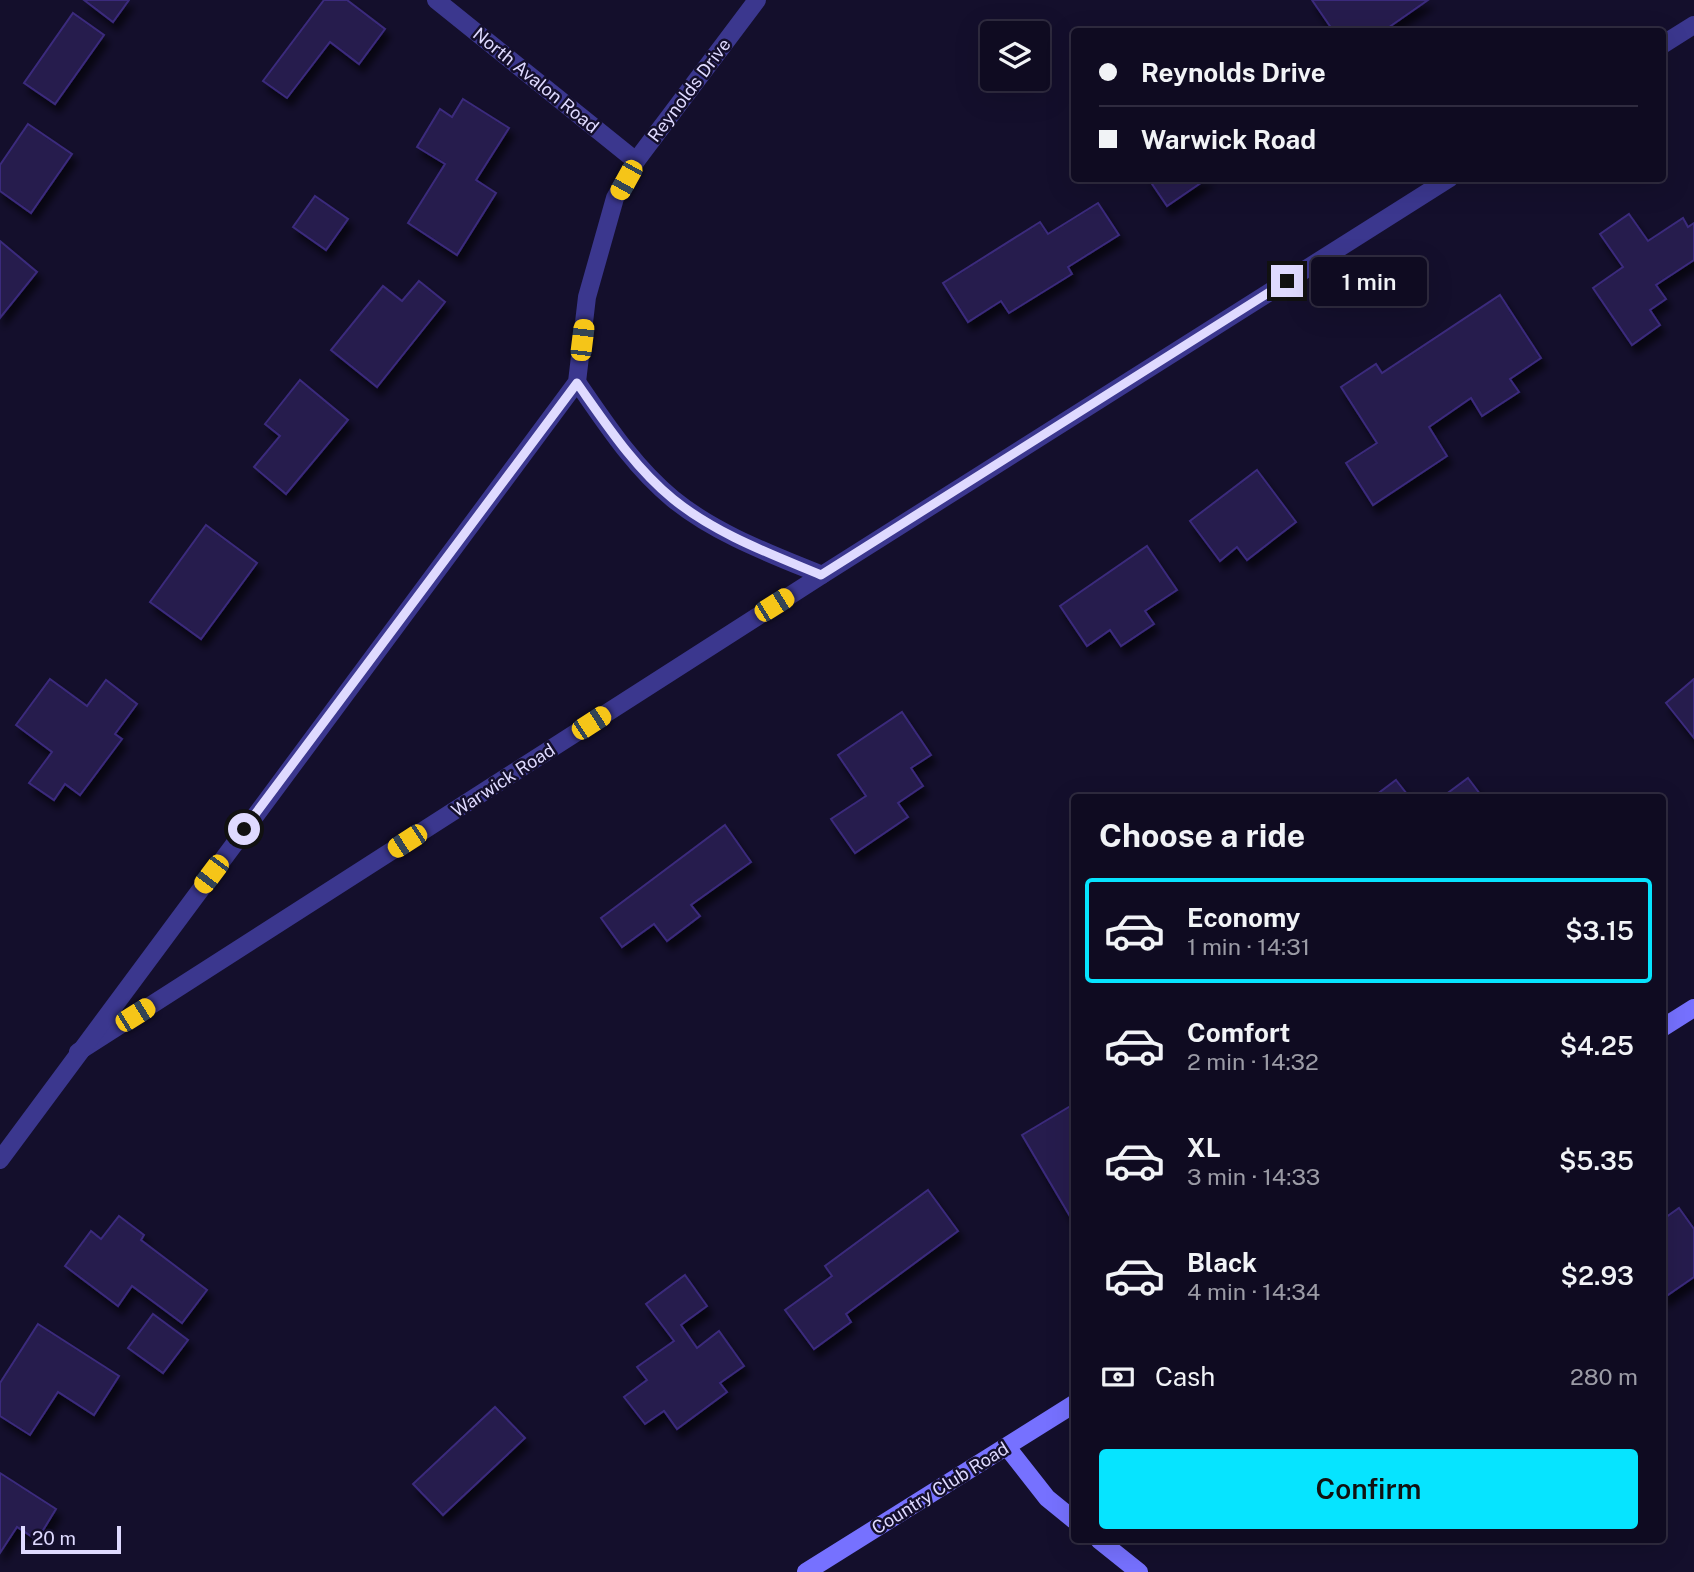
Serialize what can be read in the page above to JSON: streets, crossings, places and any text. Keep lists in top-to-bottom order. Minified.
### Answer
{"streets":{"main road":["Country Club Road"],"street":["North Avalon Road","Reynolds Drive","Warwick Road"]},"crossings":[["North Avalon Road","Reynolds Drive"]],"scale_bar":"20 m","page":{"banner":["Reynolds Drive","Warwick Road"],"bubble":"1 min","heading":"Choose a ride","list":[{"name":"Economy","note":"1 min · 14:31","value":"$3.15"},{"name":"Comfort","note":"2 min · 14:32","value":"$4.25"},{"name":"XL","note":"3 min · 14:33","value":"$5.35"},{"name":"Black","note":"4 min · 14:34","value":"$2.93"}],"pay":["Cash","280 m"],"buttons":"Confirm","scale":"20 m"}}
